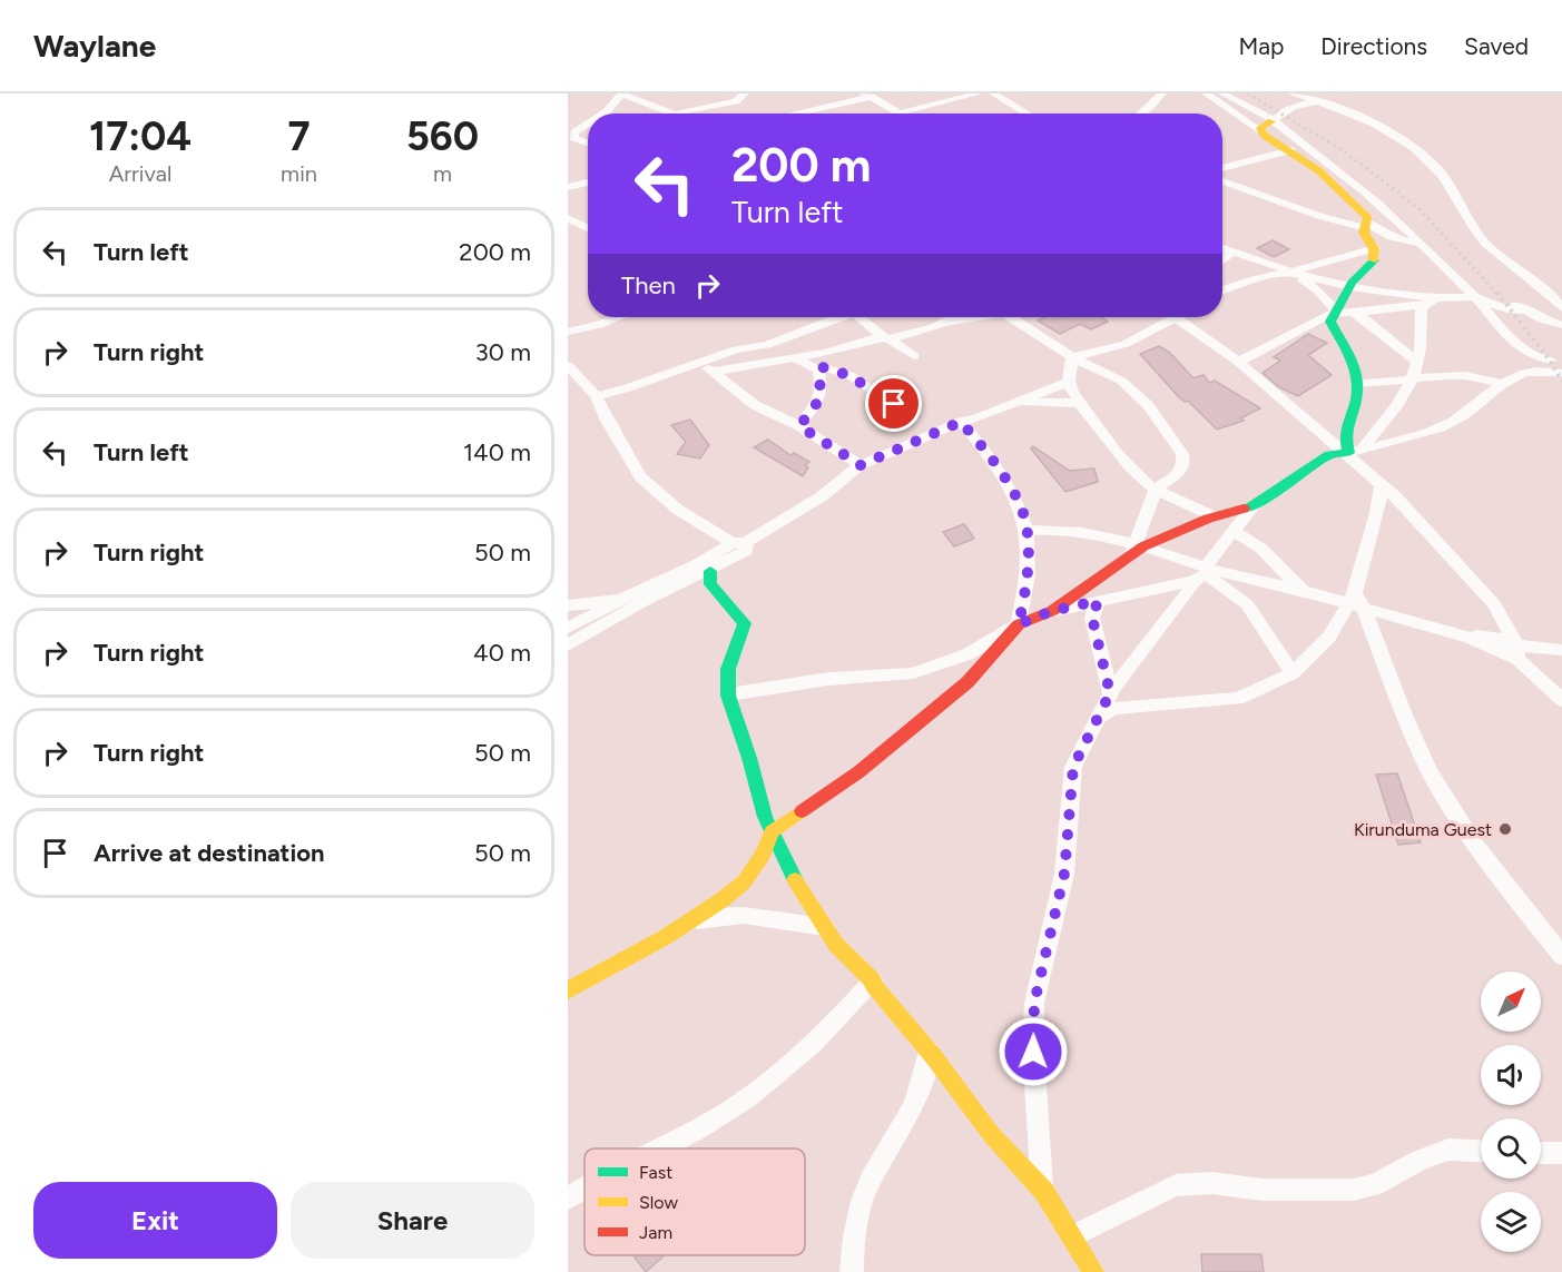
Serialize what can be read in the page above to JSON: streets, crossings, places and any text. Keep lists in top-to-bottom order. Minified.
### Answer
{"places":["Kirunduma Guest"],"legend":["Fast","Slow","Jam"],"north":"top right","page":{"header":"Waylane","nav":["Map","Directions","Saved"],"eta":["17:04","Arrival","7","min","560","m"],"turn":["200 m","Turn left"],"list":[{"name":"Turn left","value":"200 m"},{"name":"Turn right","value":"30 m"},{"name":"Turn left","value":"140 m"},{"name":"Turn right","value":"50 m"},{"name":"Turn right","value":"40 m"},{"name":"Turn right","value":"50 m"},{"name":"Arrive at destination","value":"50 m"}],"then":"Then","buttons":["Exit","Share"]}}
